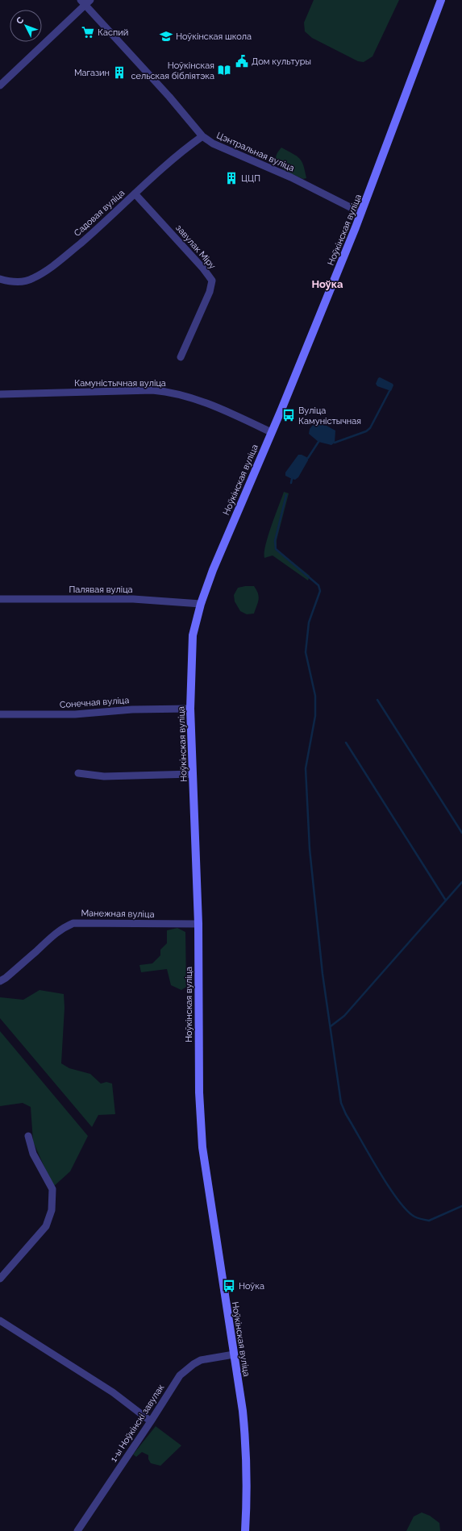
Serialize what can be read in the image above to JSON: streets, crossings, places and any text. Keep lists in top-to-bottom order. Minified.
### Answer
{"streets":{"main road":["Ноўкінская вуліца"],"street":["Цэнтральная вуліца","Садовая вуліца","завулак Міру","Камуністычная вуліца","Палявая вуліца","Сонечная вуліца","Манежная вуліца","1-ы Ноўкінскі завулак"]},"crossings":[["Цэнтральная вуліца","Садовая вуліца"],["Цэнтральная вуліца","Ноўкінская вуліца"],["Садовая вуліца","завулак Міру"],["Ноўкінская вуліца","Камуністычная вуліца"],["Ноўкінская вуліца","Палявая вуліца"],["Ноўкінская вуліца","Сонечная вуліца"],["Ноўкінская вуліца","Манежная вуліца"],["Ноўкінская вуліца","1-ы Ноўкінскі завулак"]],"districts":["Ноўка"],"places":{"supermarket":["Каспий"],"school or university":["Ноўкінская школа"],"public building":["Дом культуры"],"library":["Ноўкінская сельская бібліятэка"],"building":["Магазин","ЦЦП"],"bus stop":["Вуліца Камуністычная","Ноўка"]},"north":"top left"}
